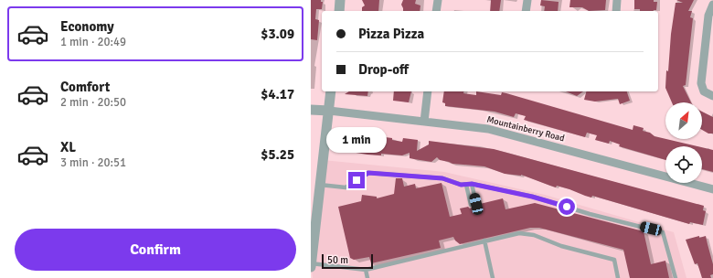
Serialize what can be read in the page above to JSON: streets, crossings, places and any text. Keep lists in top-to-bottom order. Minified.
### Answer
{"streets":{"street":["Mountainberry Road"]},"scale_bar":"50 m","north":"top right","page":{"list":[{"name":"Economy","note":"1 min · 20:49","value":"$3.09"},{"name":"Comfort","note":"2 min · 20:50","value":"$4.17"},{"name":"XL","note":"3 min · 20:51","value":"$5.25"}],"banner":["Pizza Pizza","Drop-off"],"bubble":"1 min","buttons":"Confirm","scale":"50 m"}}
